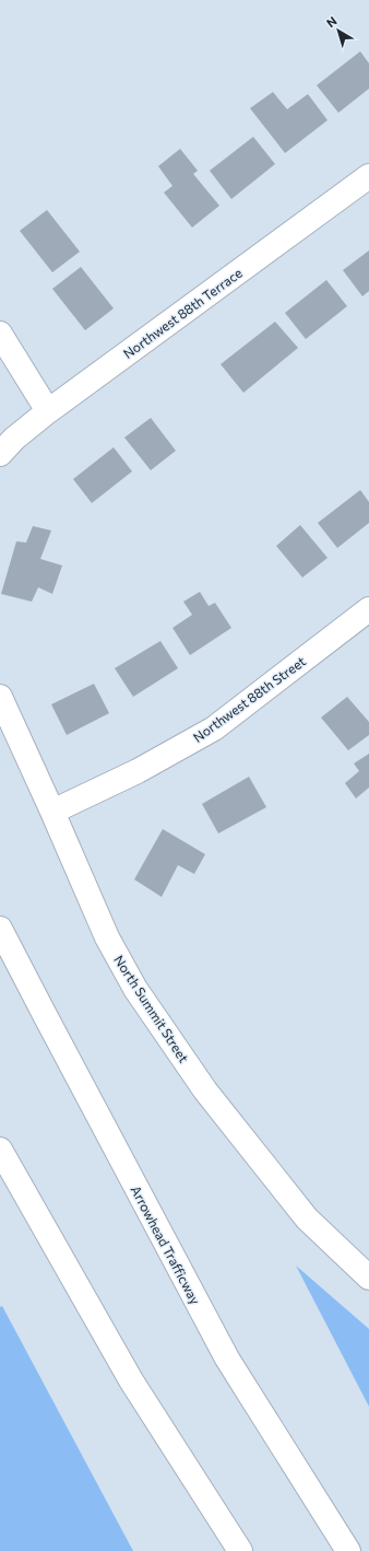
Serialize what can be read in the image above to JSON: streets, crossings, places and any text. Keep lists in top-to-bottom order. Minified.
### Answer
{"streets":{"main road":["Northwest 88th Terrace","Northwest 88th Street","North Summit Street","Arrowhead Trafficway"]},"crossings":[["Northwest 88th Street","North Summit Street"]],"north":"top left"}
